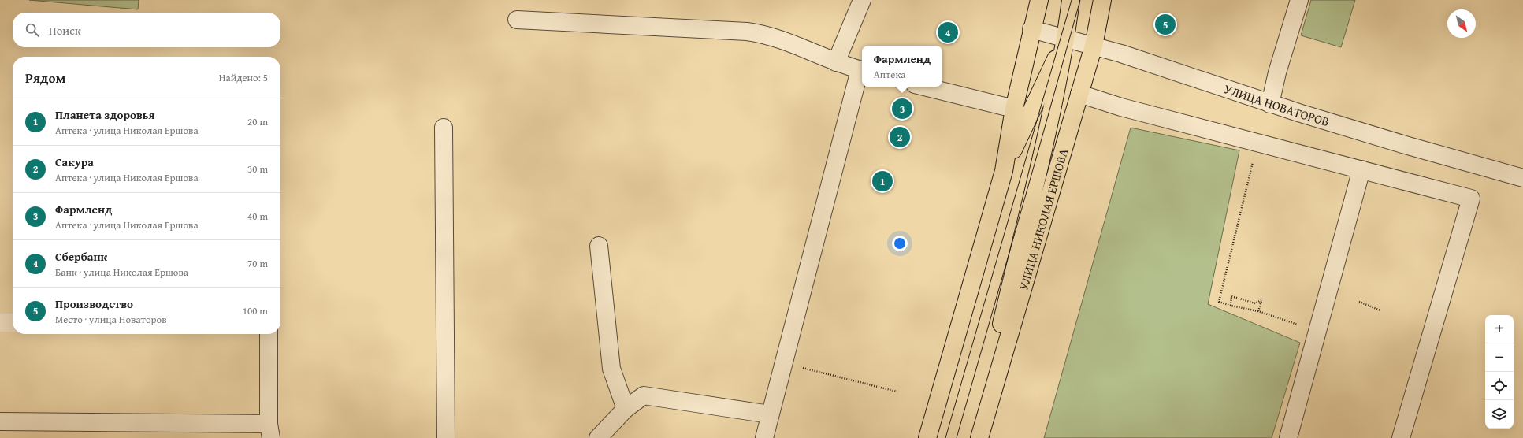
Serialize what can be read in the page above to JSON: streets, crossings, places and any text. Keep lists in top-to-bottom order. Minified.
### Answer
{"streets":{"main road":["УЛИЦА НИКОЛАЯ ЕРШОВА"],"street":["УЛИЦА НОВАТОРОВ"]},"crossings":[["УЛИЦА НОВАТОРОВ","УЛИЦА НИКОЛАЯ ЕРШОВА"]],"north":"bottom right","page":{"pins":["5","4","3","2","1"],"search":"Поиск","popup":["Фармленд","Аптека"],"heading":["Рядом","Найдено: 5"],"list":[{"mark":"1","name":"Планета здоровья","note":"Аптека · улица Николая Ершова","value":"20 m"},{"mark":"2","name":"Сакура","note":"Аптека · улица Николая Ершова","value":"30 m"},{"mark":"3","name":"Фармленд","note":"Аптека · улица Николая Ершова","value":"40 m"},{"mark":"4","name":"Сбербанк","note":"Банк · улица Николая Ершова","value":"70 m"},{"mark":"5","name":"Производство","note":"Место · улица Новаторов","value":"100 m"}],"map_buttons":["+","−"]}}
